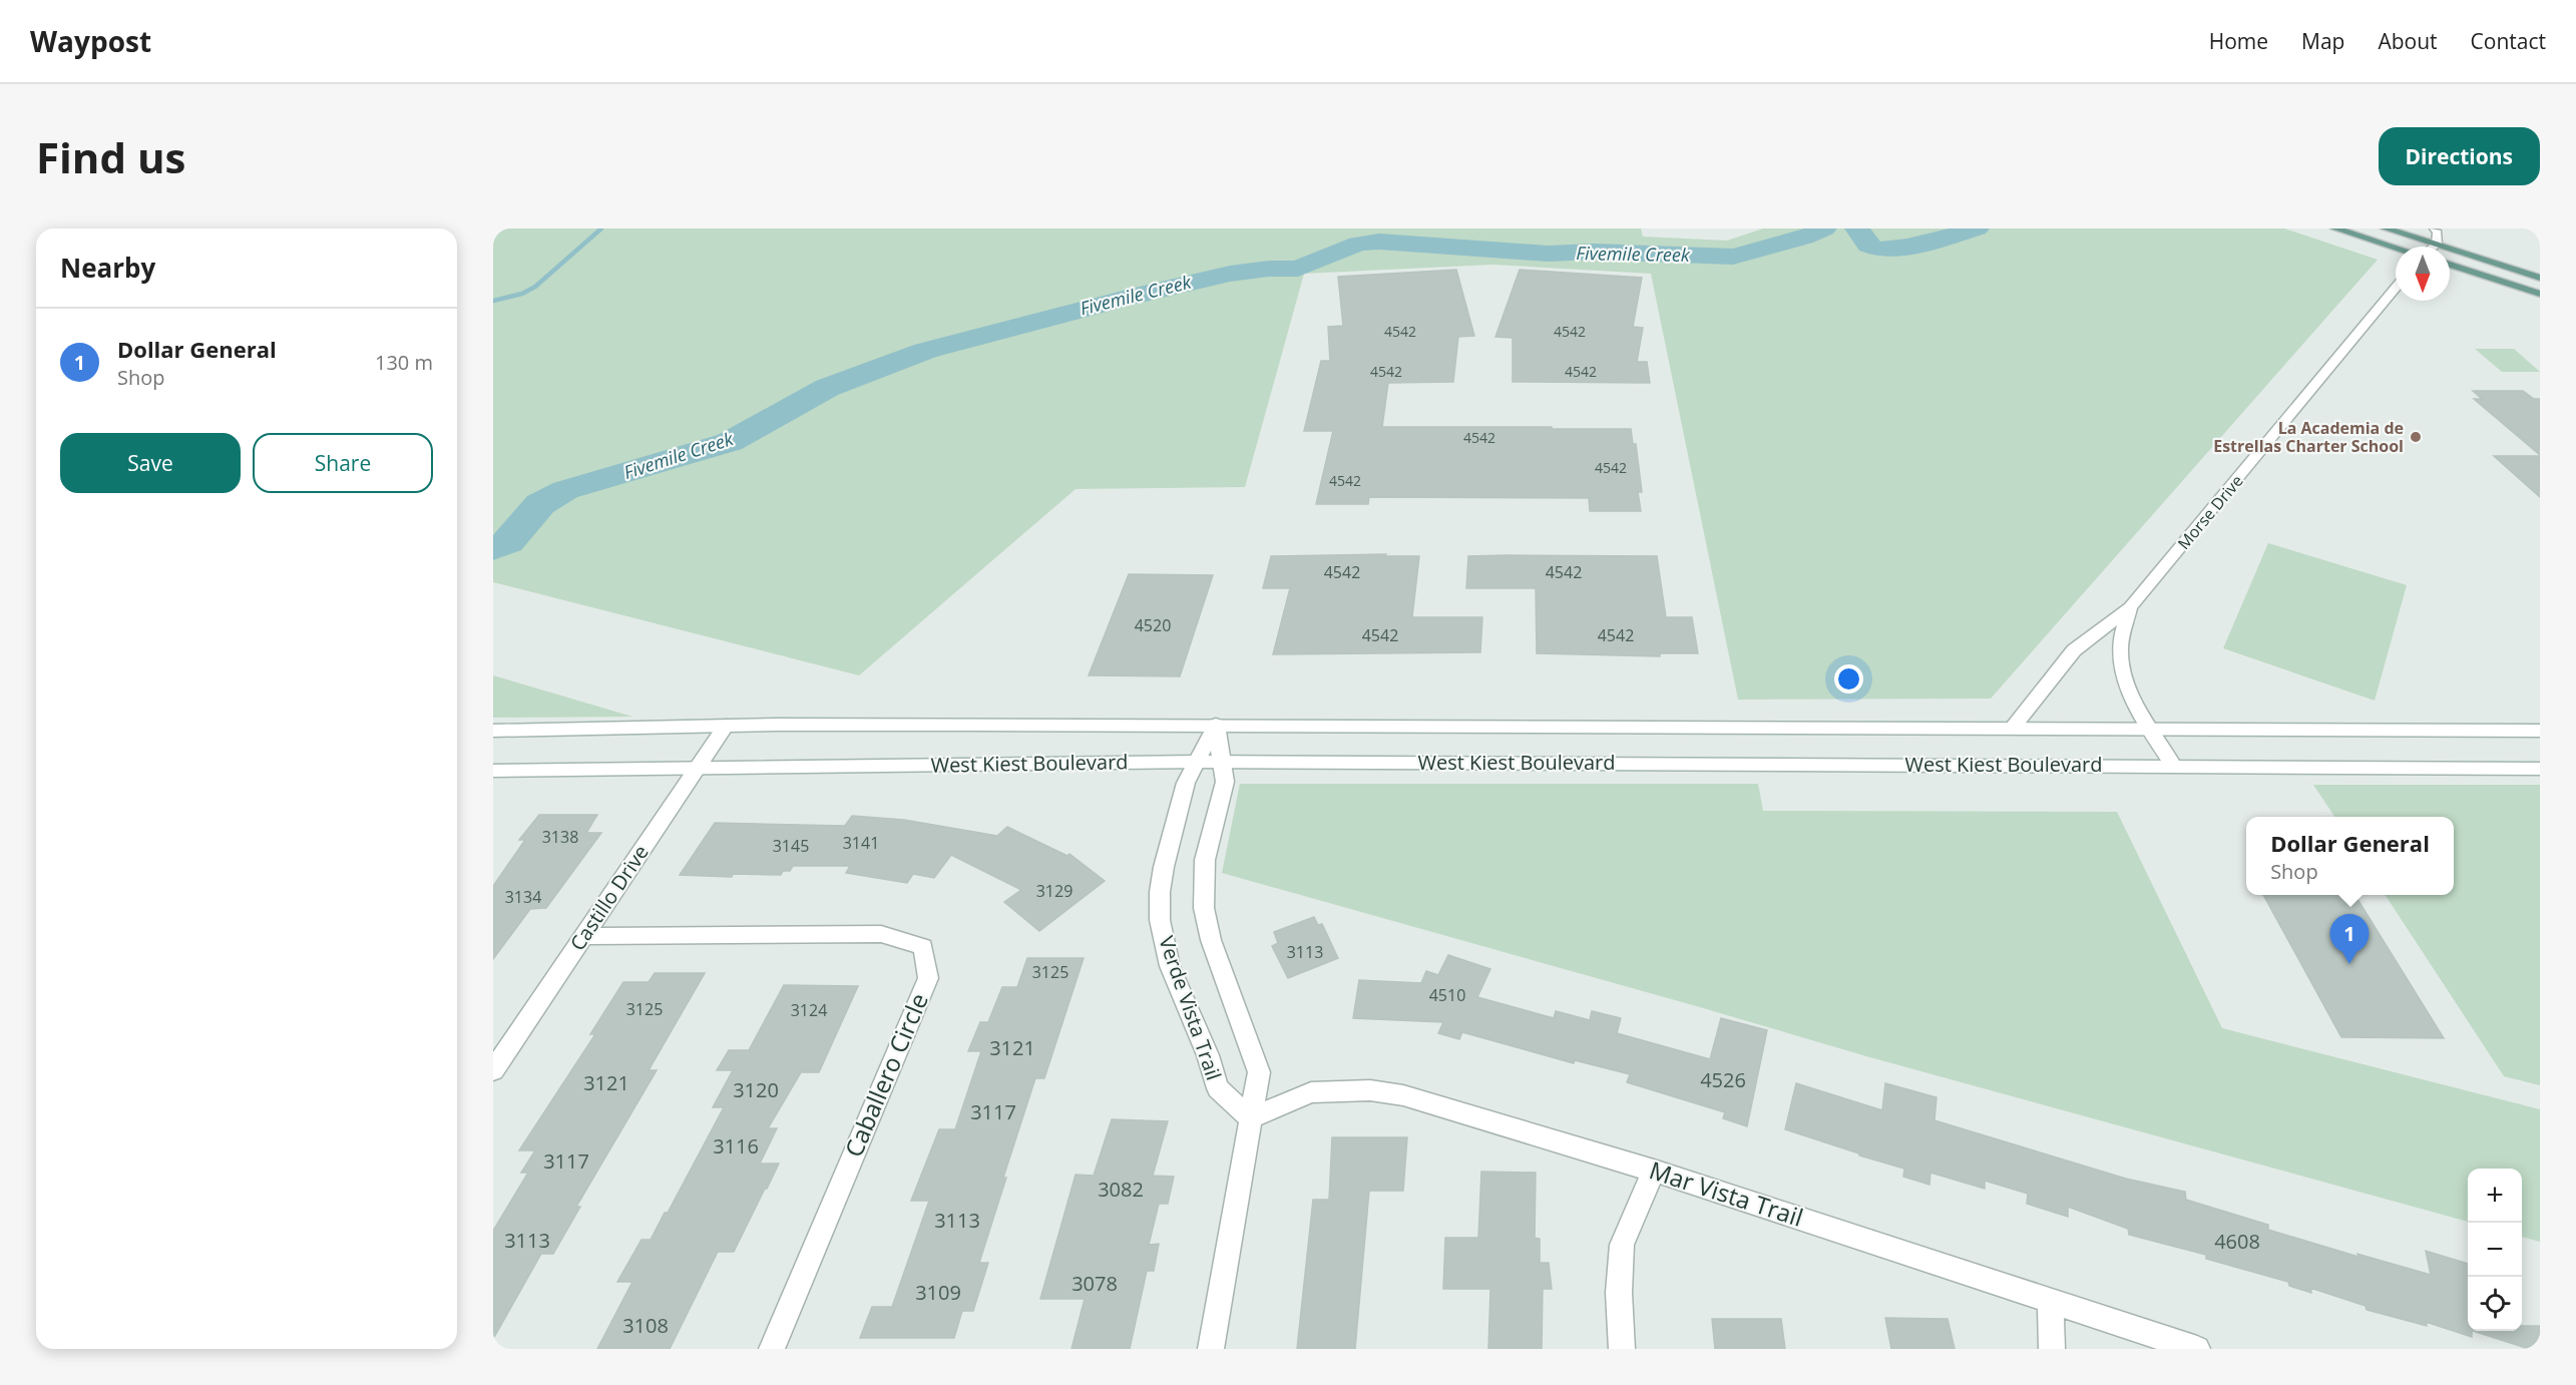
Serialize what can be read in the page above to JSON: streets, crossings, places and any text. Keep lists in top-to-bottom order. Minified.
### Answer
{"streets":{"street":["Morse Drive","West Kiest Boulevard","Castillo Drive","Verde Vista Trail","Caballero Circle","Mar Vista Trail"]},"crossings":[["Morse Drive","West Kiest Boulevard"],["West Kiest Boulevard","Castillo Drive"],["West Kiest Boulevard","Verde Vista Trail"],["Castillo Drive","Caballero Circle"],["Verde Vista Trail","Mar Vista Trail"]],"water":["Fivemile Creek"],"places":["La Academia de Estrellas Charter School"],"house_numbers":["4542","4542","4542","4542","4542","4542","4542","4542","4542","4520","4542","4542","3138","3141","3145","3129","3134","3113","3125","4510","3125","3124","3121","4526","3121","3120","3117","3116","3117","3082","3113","3113","4608","3078","3109","3108"],"north":"bottom","page":{"header":"Waypost","nav":["Home","Map","About","Contact"],"buttons":["Directions",["Save","Share"]],"title":"Find us","heading":"Nearby","list":[{"mark":"1","name":"Dollar General","note":"Shop","value":"130 m"}],"popup":["Dollar General","Shop"],"pins":"1","map_buttons":["+","−"]}}
